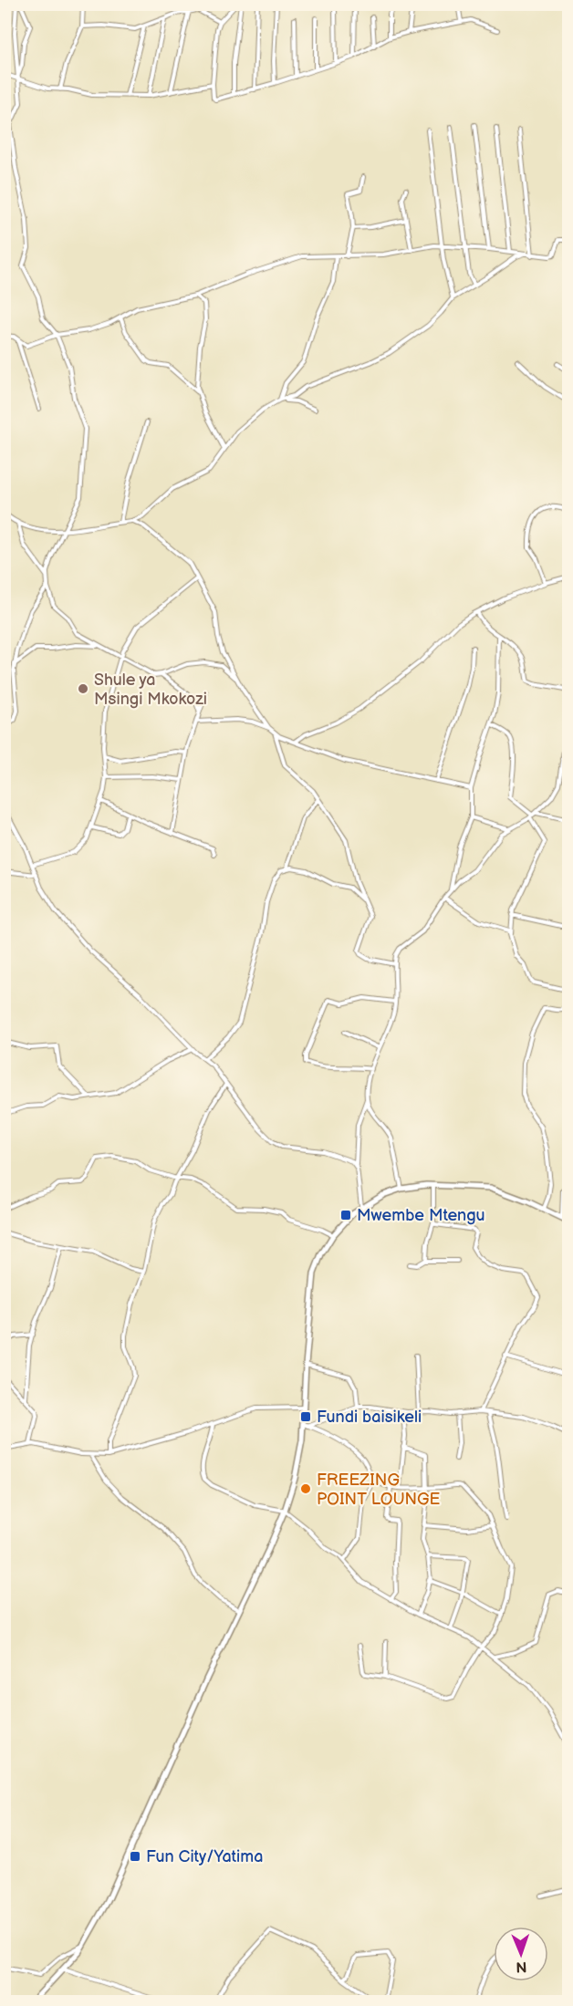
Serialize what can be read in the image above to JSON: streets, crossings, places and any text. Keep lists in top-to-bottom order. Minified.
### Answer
{"places":{"other":["Shule ya Msingi Mkokozi","FREEZING POINT LOUNGE"],"transit":["Mwembe Mtengu","Fundi baisikeli","Fun City/Yatima"]},"north":"bottom"}
